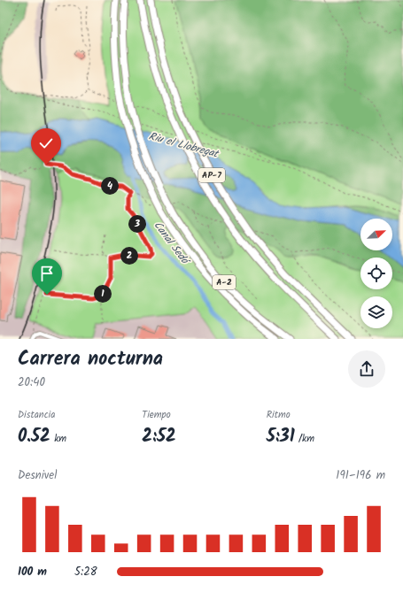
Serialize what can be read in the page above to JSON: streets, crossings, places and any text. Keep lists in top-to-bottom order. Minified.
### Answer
{"streets":{"highway":["AP-7","A-2"]},"water":["Riu el Llobregat","Canal Sedó"],"north":"top right","page":{"pins":["4","3","2","1"],"heading":["Carrera nocturna","20:40"],"stats":[["Distancia","0.52 km"],["Tiempo","2:52"],["Ritmo","5:31 /km"]],"chart":["Desnivel","191–196 m"],"list":[{"name":"100 m","note":"5:28"}]}}
